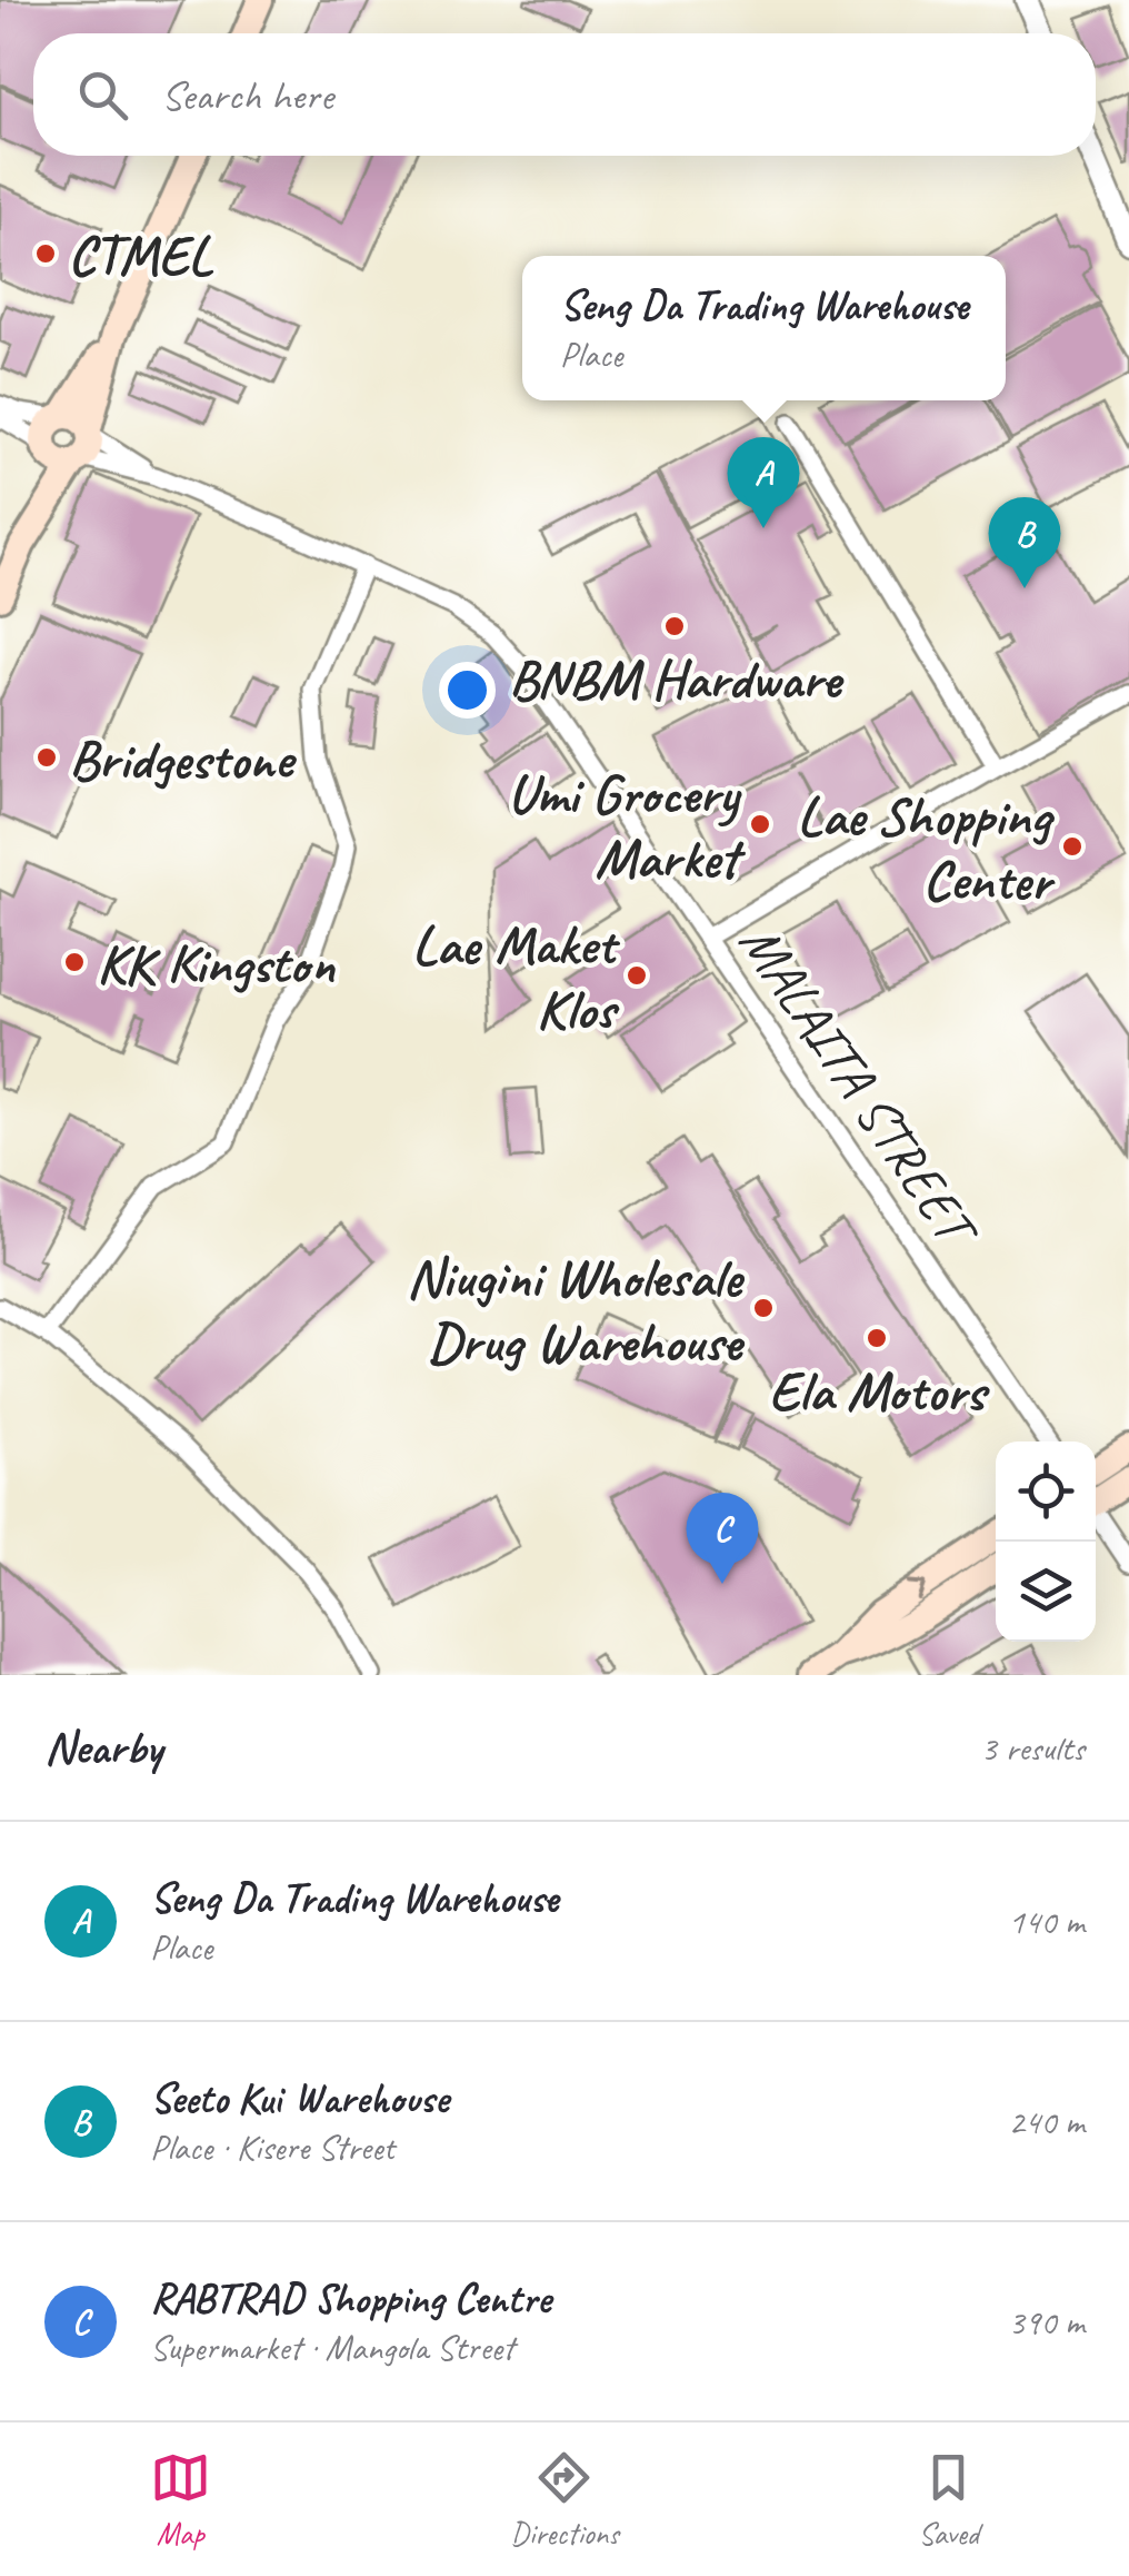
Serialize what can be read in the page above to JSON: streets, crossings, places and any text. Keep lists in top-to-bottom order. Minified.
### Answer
{"streets":{"street":["MALAITA STREET"]},"places":["CTMEL","BNBM Hardware","Bridgestone","Umi Grocery Market","Lae Shopping Center","KK Kingston","Lae Maket Klos","Niugini Wholesale Drug Warehouse","Ela Motors"],"page":{"search":"Search here","popup":["Seng Da Trading Warehouse","Place"],"pins":["A","B","C"],"heading":["Nearby","3 results"],"list":[{"mark":"A","name":"Seng Da Trading Warehouse","note":"Place","value":"140 m"},{"mark":"B","name":"Seeto Kui Warehouse","note":"Place · Kisere Street","value":"240 m"},{"mark":"C","name":"RABTRAD Shopping Centre","note":"Supermarket · Mangola Street","value":"390 m"}],"nav":["Map","Directions","Saved"]}}
